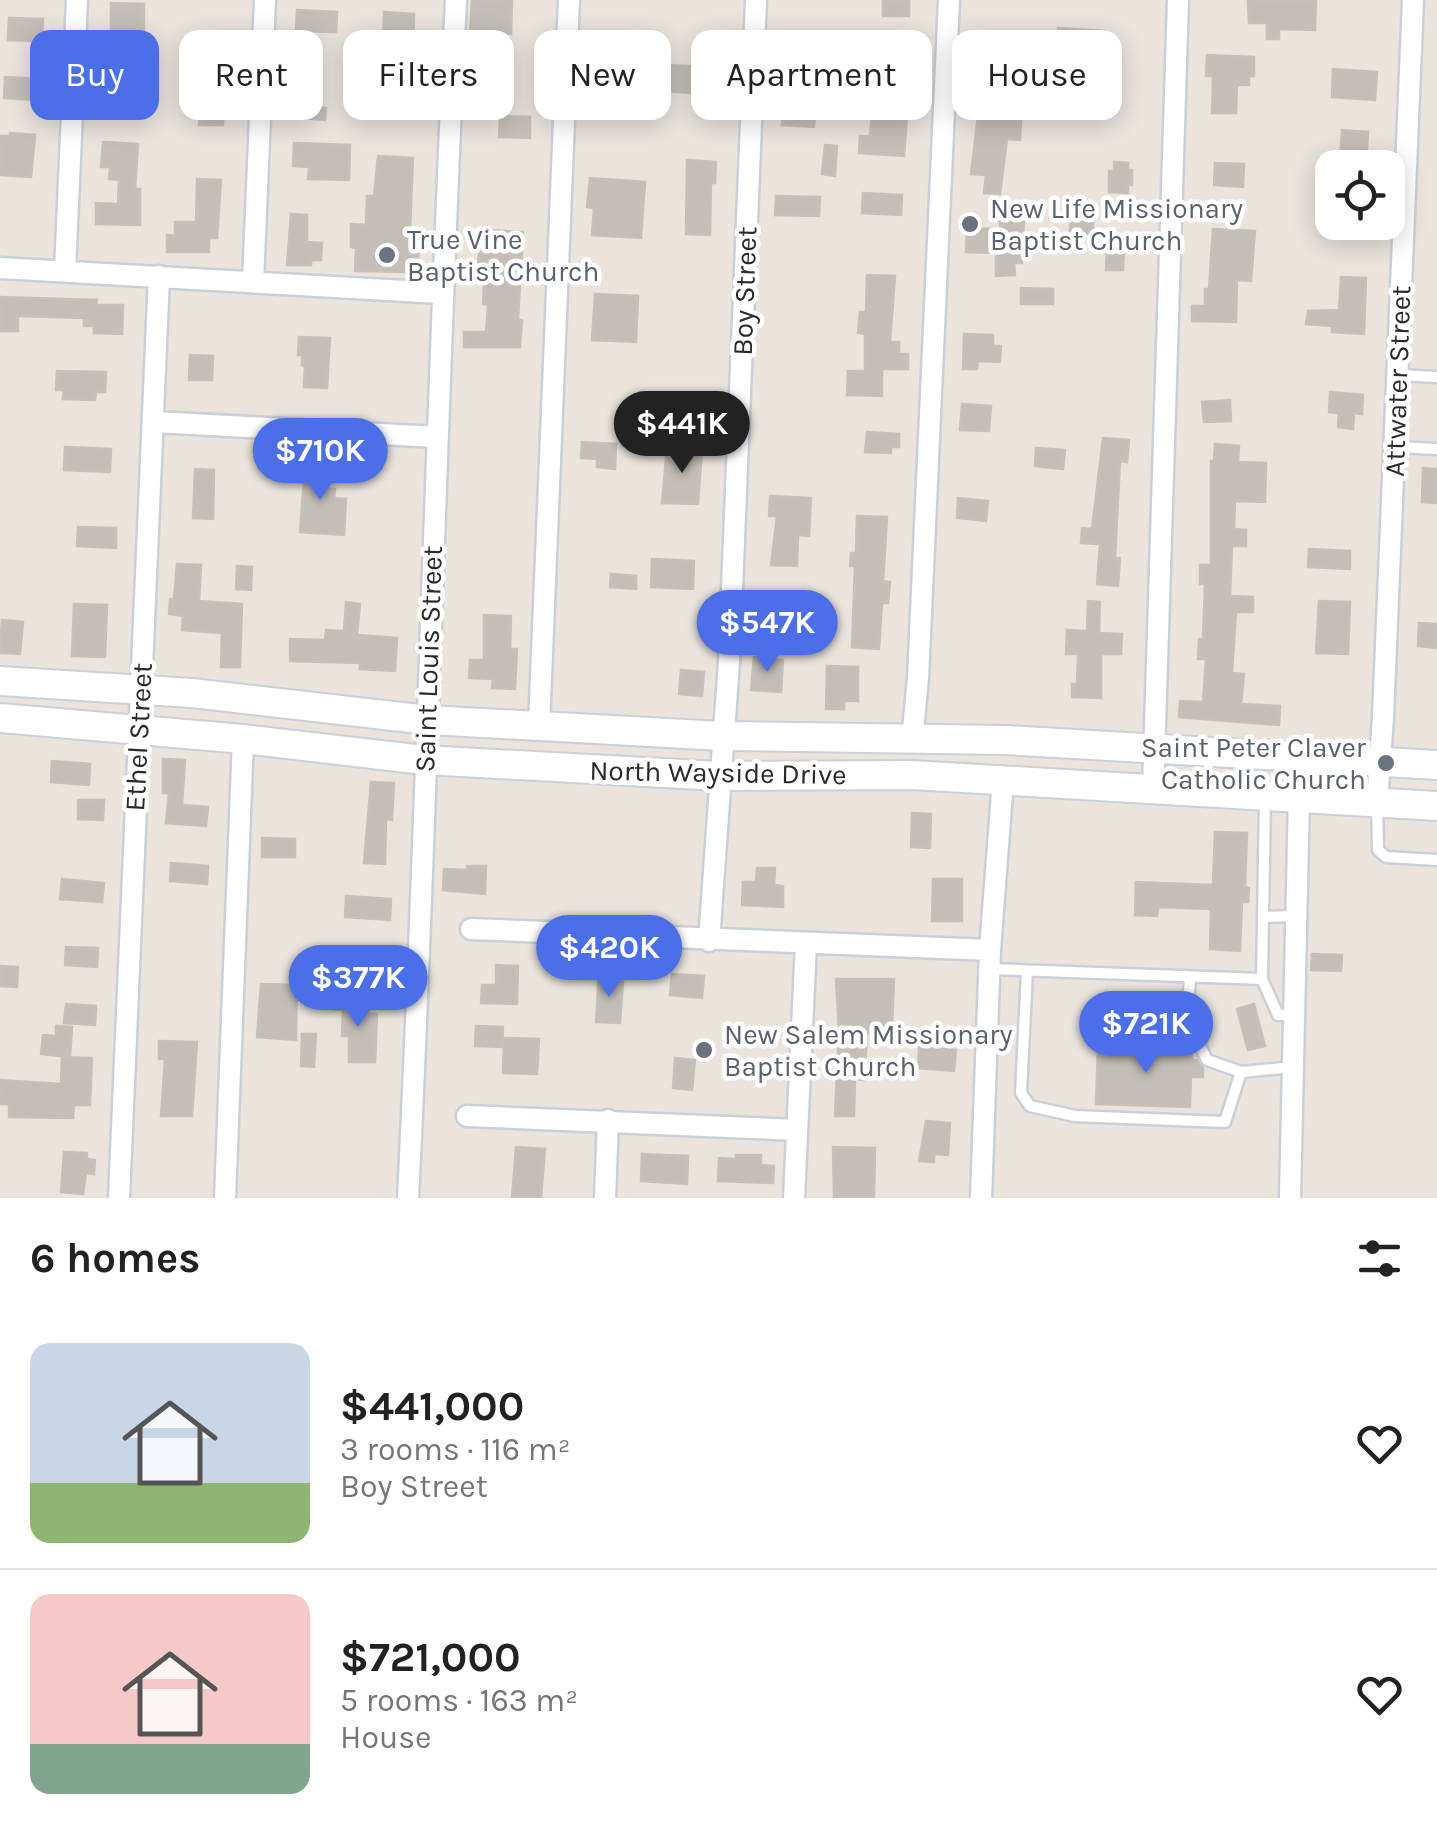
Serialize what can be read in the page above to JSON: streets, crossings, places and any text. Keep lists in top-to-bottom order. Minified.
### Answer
{"streets":{"main road":["North Wayside Drive"],"street":["Boy Street","Attwater Street","Saint Louis Street","Ethel Street"]},"crossings":[["Boy Street","North Wayside Drive"],["Attwater Street","North Wayside Drive"],["Saint Louis Street","North Wayside Drive"],["Ethel Street","North Wayside Drive"]],"places":["New Life Missionary Baptist Church","True Vine Baptist Church","Saint Peter Claver Catholic Church","New Salem Missionary Baptist Church"],"page":{"chip":["Buy","Rent","Filters","New","Apartment","House"],"price":["$441K","$710K","$547K","$420K","$377K","$721K"],"heading":"6 homes","list":[{"name":"$441,000","note":"3 rooms · 116 m² · Boy Street"},{"name":"$721,000","note":"5 rooms · 163 m² · House"}]}}
